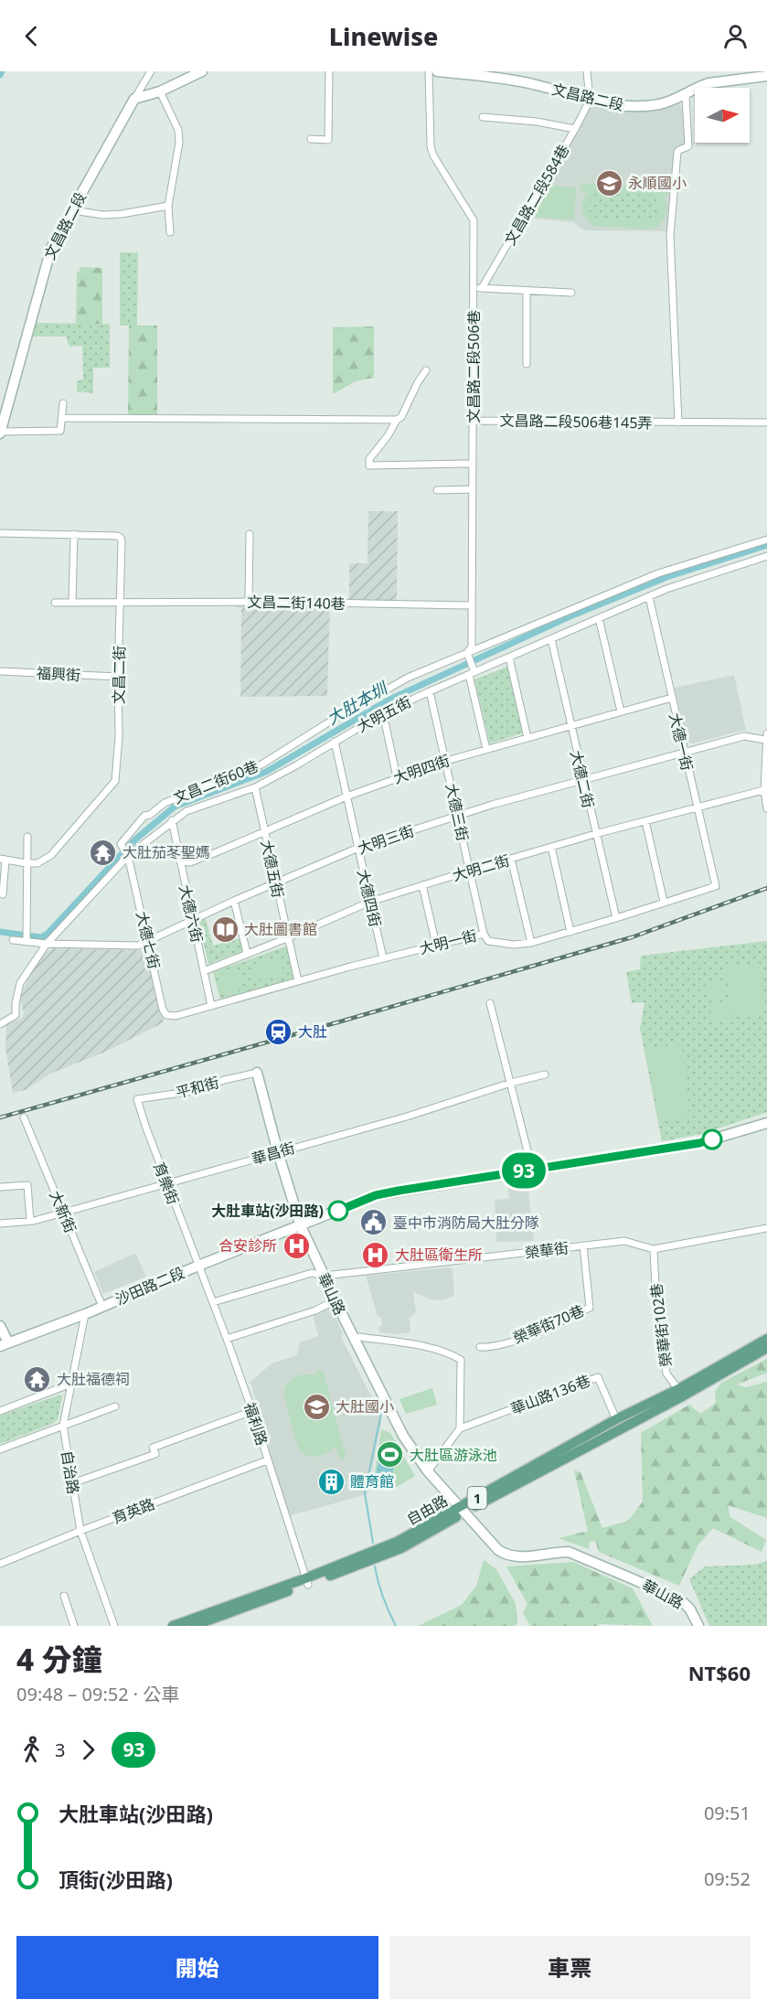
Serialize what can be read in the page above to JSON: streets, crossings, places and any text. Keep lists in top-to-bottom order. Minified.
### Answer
{"streets":{"main road":["1","自由路"],"street":["文昌路二段","文昌路二段584巷","文昌路二段506巷","文昌路二段506巷145弄","文昌二街140巷","福興街","文昌二街","大明五街","大德一街","大明四街","大德二街","文昌二街60巷","大德三街","大明三街","大明二街","大德五街","大德四街","大德六街","大德七街","大明一街","平和街","華昌街","育樂街","大新街","榮華街","沙田路二段","華山路","榮華街70巷","榮華街102巷","華山路136巷","福利路","自治路","育英路"]},"crossings":[["文昌路二段","文昌路二段584巷"],["文昌路二段506巷","文昌路二段506巷145弄"],["文昌路二段506巷","文昌二街140巷"],["文昌路二段506巷","文昌二街60巷"],["文昌二街140巷","文昌二街"],["福興街","文昌二街"],["大明五街","大德一街"],["大明五街","大德二街"],["大明五街","大德三街"],["大明五街","大明三街"],["大明五街","大德五街"],["大明五街","大德四街"],["大明五街","大德六街"],["大明五街","大德七街"],["大德一街","大明四街"],["大德一街","大明三街"],["大德一街","大明二街"],["大德一街","大明一街"],["大明四街","大德二街"],["大明四街","大德三街"],["大明四街","大德五街"],["大明四街","大德四街"],["大明四街","大德六街"],["大德二街","大明三街"],["大德二街","大明二街"],["大德二街","大明一街"],["文昌二街60巷","大德七街"],["大德三街","大明三街"],["大德三街","大明二街"],["大德三街","大明一街"],["大明三街","大德五街"],["大明三街","大德四街"],["大明三街","大德六街"],["大明三街","大德七街"],["大明二街","大德五街"],["大明二街","大德四街"],["大明二街","大德六街"],["大德五街","大明一街"],["大德四街","大明一街"],["大德六街","大明一街"],["大德七街","大明一街"],["平和街","育樂街"],["平和街","華山路"],["華昌街","育樂街"],["華昌街","大新街"],["華昌街","華山路"],["育樂街","沙田路二段"],["育樂街","福利路"],["大新街","沙田路二段"],["榮華街","華山路"],["榮華街","榮華街70巷"],["榮華街","榮華街102巷"],["榮華街","福利路"],["沙田路二段","華山路"],["沙田路二段","福利路"],["沙田路二段","自治路"],["華山路","自由路"],["榮華街102巷","自由路"],["華山路136巷","自由路"],["福利路","自由路"],["福利路","育英路"],["自治路","育英路"]],"water":["大肚本圳"],"places":{"school or university":["永順國小","大肚國小"],"temple":["大肚茄苳聖媽","大肚福德祠"],"library":["大肚圖書館"],"station":["大肚"],"other":["大肚車站(沙田路)"],"public building":["臺中市消防局大肚分隊"],"hospital":["合安診所","大肚區衛生所"],"sports":["大肚區游泳池"],"building":["體育館"]},"lines":["bus line 93"],"north":"right","page":{"header":"Linewise","on_map":"93","heading":["4 分鐘","09:48 – 09:52 · 公車","NT$60"],"legs":["3","93"],"list":[{"name":"大肚車站(沙田路)","value":"09:51"},{"name":"頂街(沙田路)","value":"09:52"}],"buttons":["開始","車票"]}}
